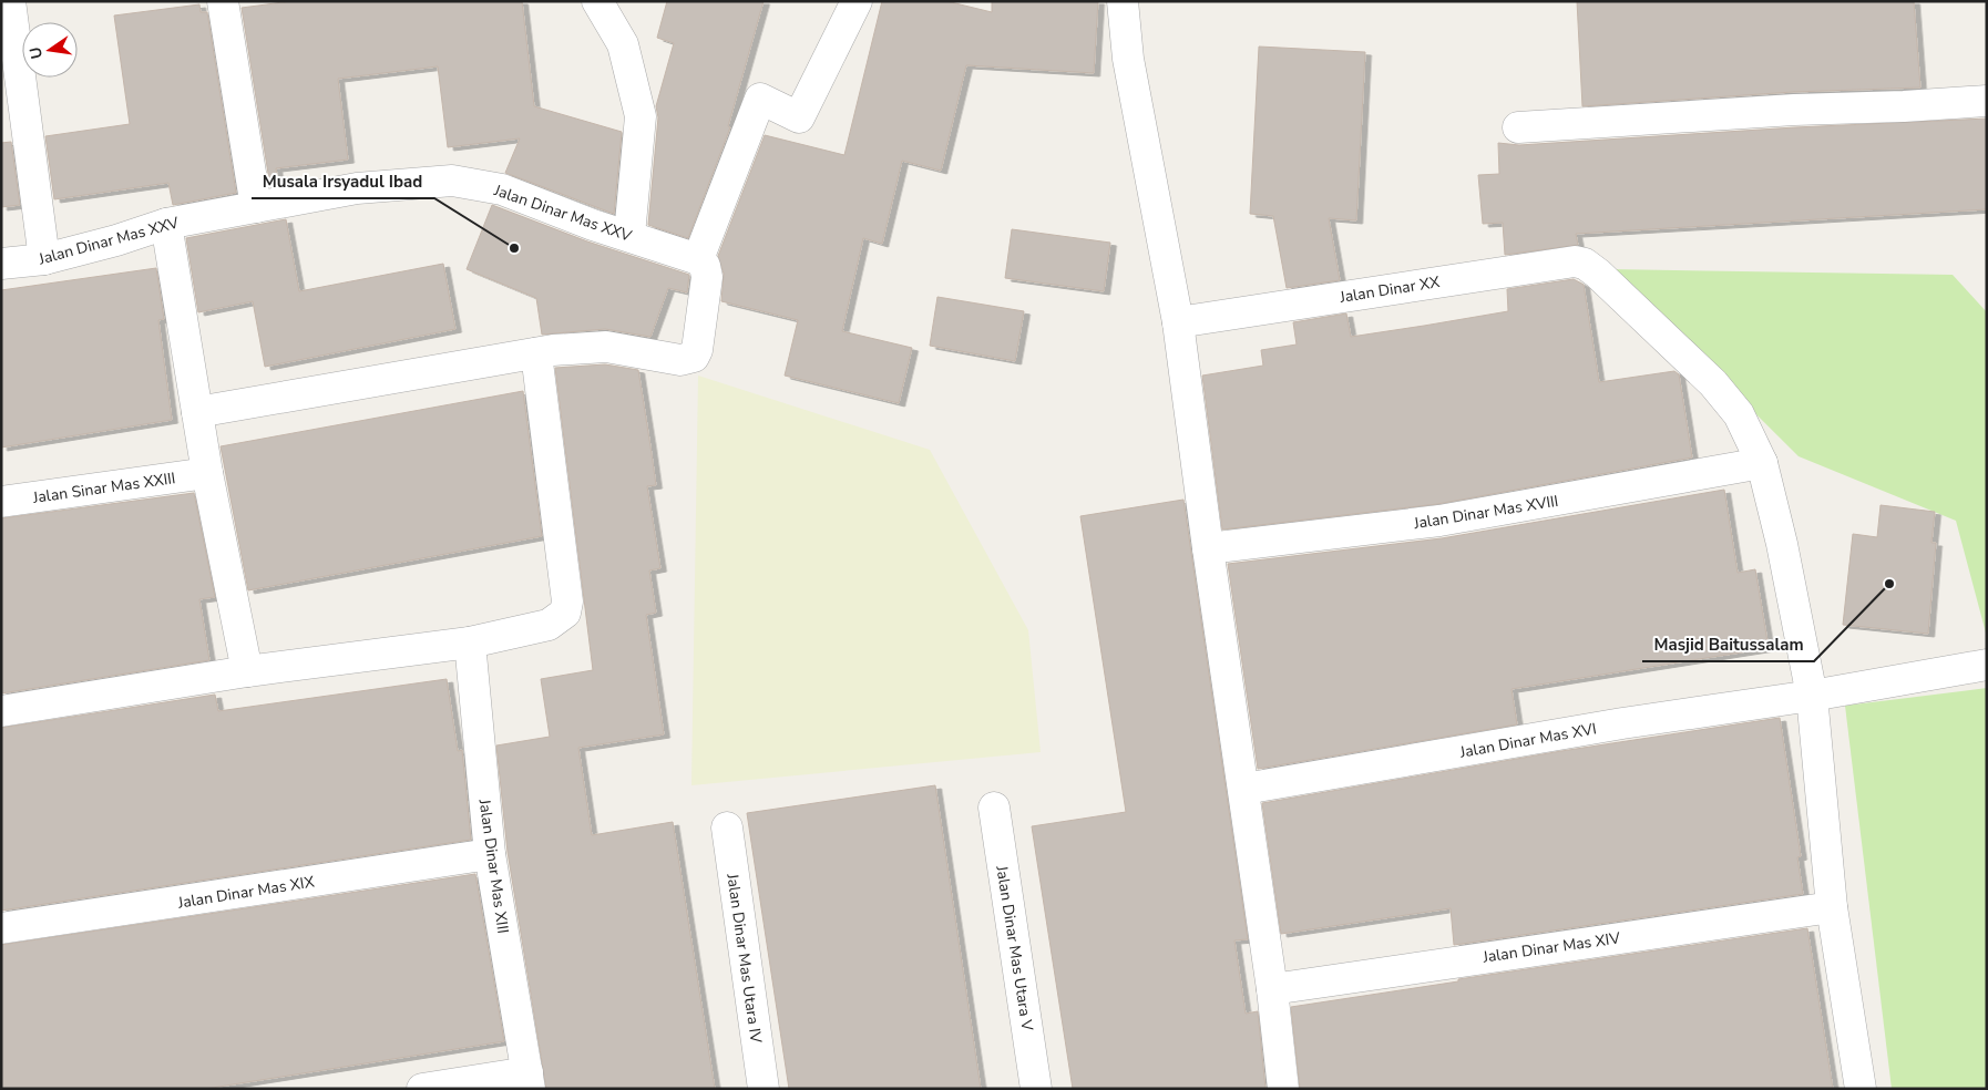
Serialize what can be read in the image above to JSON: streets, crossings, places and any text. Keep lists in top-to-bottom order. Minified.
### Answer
{"streets":{"street":["Jalan Dinar Mas XXV","Jalan Dinar XX","Jalan Sinar Mas XXIII","Jalan Dinar Mas XVIII","Jalan Dinar Mas XVI","Jalan Dinar Mas XIII","Jalan Dinar Mas XIX","Jalan Dinar Mas XIV","Jalan Dinar Mas Utara V","Jalan Dinar Mas Utara IV"]},"crossings":[["Jalan Dinar XX","Jalan Dinar Mas XVIII"],["Jalan Dinar XX","Jalan Dinar Mas XVI"],["Jalan Dinar XX","Jalan Dinar Mas XIV"],["Jalan Dinar Mas XIII","Jalan Dinar Mas XIX"]],"places":["Musala Irsyadul Ibad","Masjid Baitussalam"],"north":"left"}
